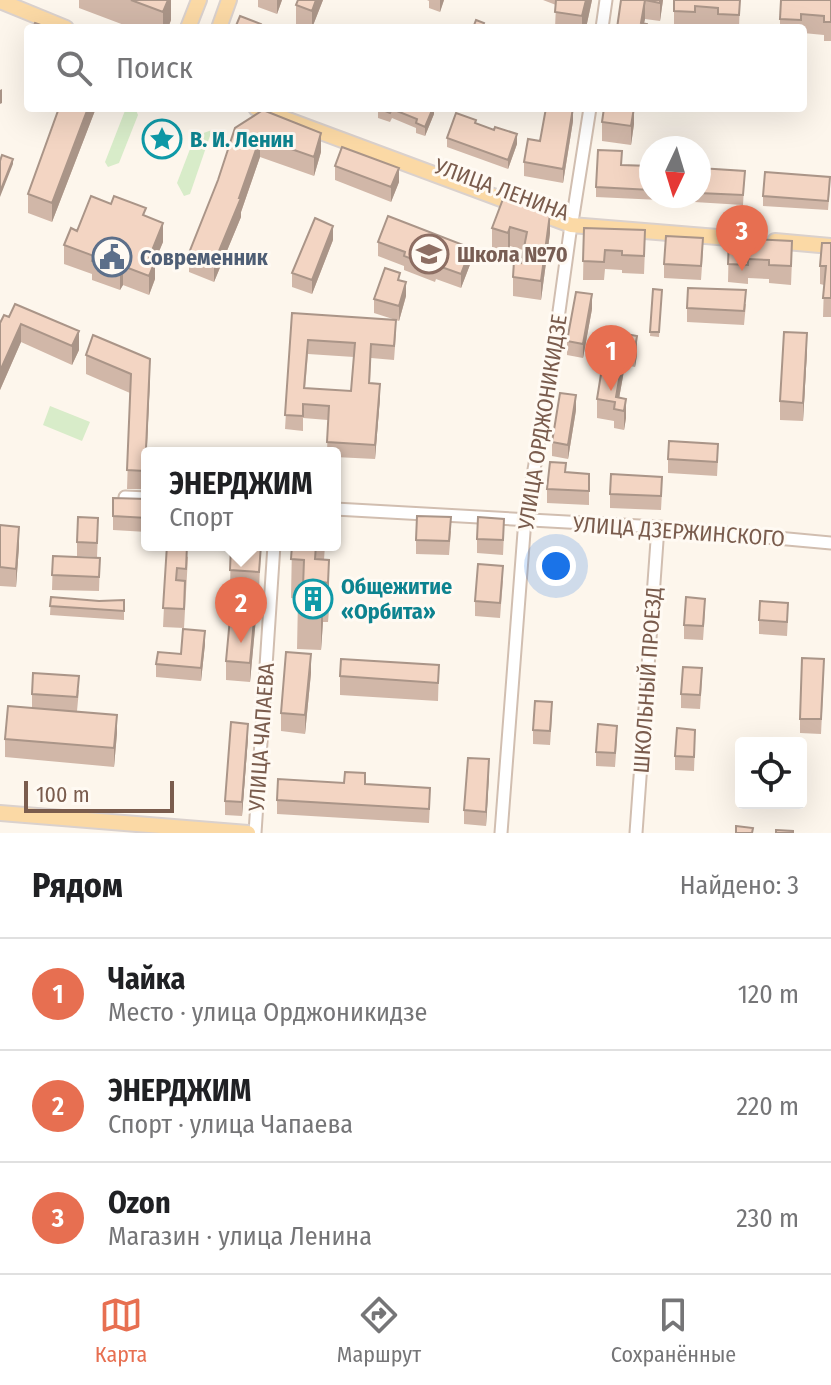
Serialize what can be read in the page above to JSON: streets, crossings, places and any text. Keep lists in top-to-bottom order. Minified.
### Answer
{"streets":{"main road":["УЛИЦА ЛЕНИНА"],"street":["УЛИЦА ОРДЖОНИКИДЗЕ","УЛИЦА ДЗЕРЖИНСКОГО","ШКОЛЬНЫЙ ПРОЕЗД","УЛИЦА ЧАПАЕВА"]},"crossings":[["УЛИЦА ЛЕНИНА","УЛИЦА ОРДЖОНИКИДЗЕ"],["УЛИЦА ОРДЖОНИКИДЗЕ","УЛИЦА ДЗЕРЖИНСКОГО"],["УЛИЦА ДЗЕРЖИНСКОГО","ШКОЛЬНЫЙ ПРОЕЗД"]],"places":{"place":["В. И. Ленин"],"school or university":["Школа №70"],"public building":["Современник"],"building":["Общежитие «Орбита»"]},"scale_bar":"100 m","north":"bottom","page":{"search":"Поиск","pins":["3","1","2"],"popup":["ЭНЕРДЖИМ","Спорт"],"scale":"100 m","heading":["Рядом","Найдено: 3"],"list":[{"mark":"1","name":"Чайка","note":"Место · улица Орджоникидзе","value":"120 m"},{"mark":"2","name":"ЭНЕРДЖИМ","note":"Спорт · улица Чапаева","value":"220 m"},{"mark":"3","name":"Ozon","note":"Магазин · улица Ленина","value":"230 m"}],"nav":["Карта","Маршрут","Сохранённые"]}}
